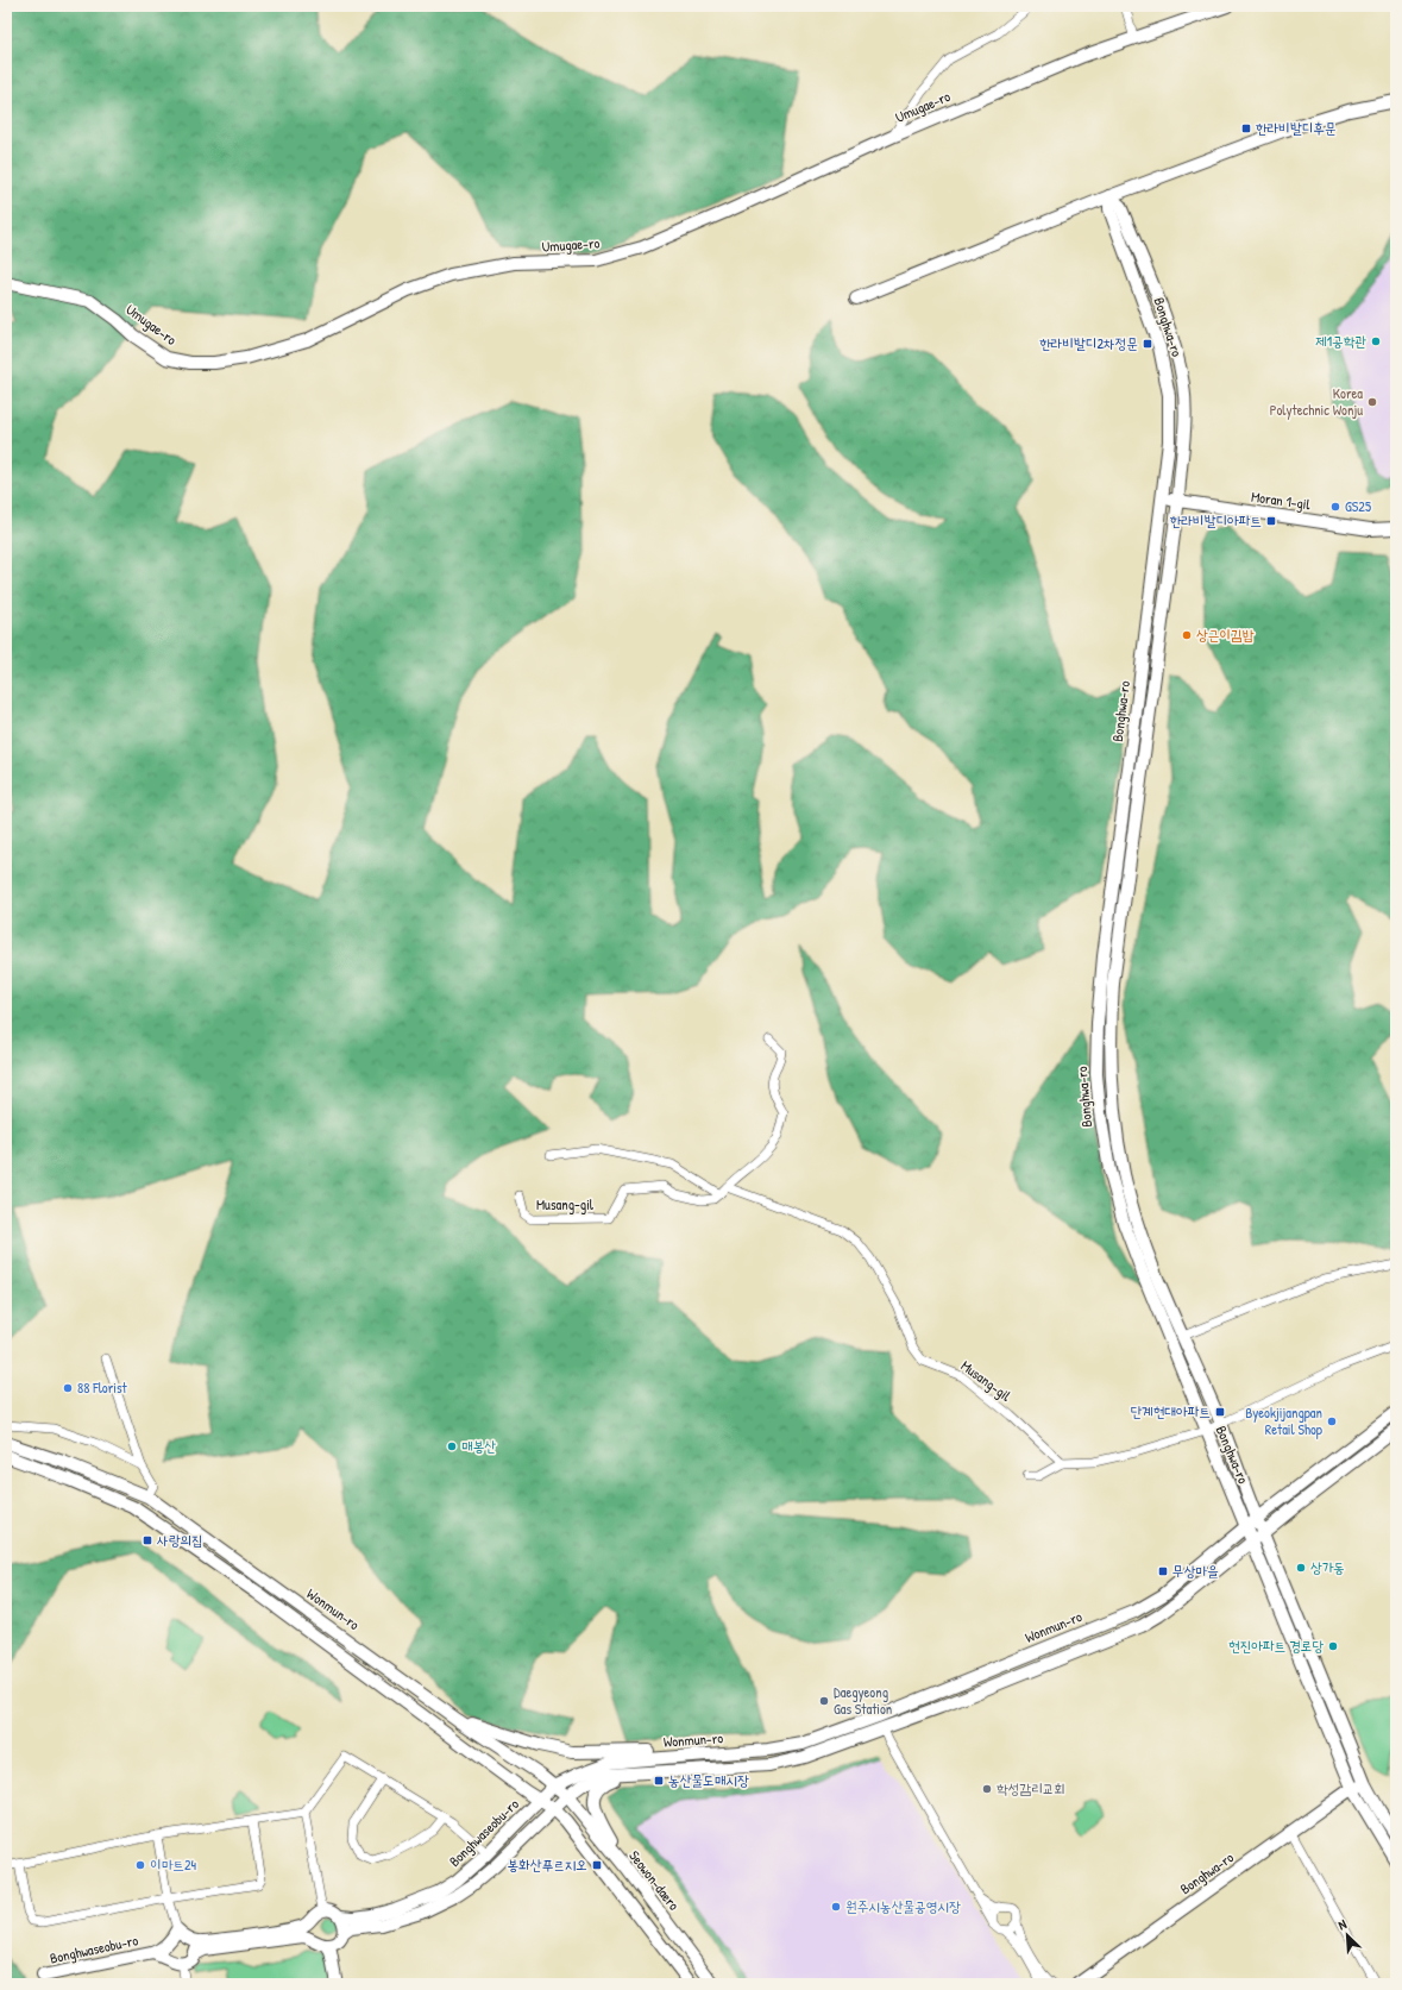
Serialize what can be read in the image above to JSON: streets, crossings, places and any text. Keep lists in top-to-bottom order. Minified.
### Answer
{"streets":{"street":["Umugae-ro","Bonghwa-ro","Moran 1-gil","Musang-gil","Wonmun-ro","Bonghwaseobu-ro","Seowon-daero"]},"crossings":[["Bonghwa-ro","Moran 1-gil"],["Bonghwa-ro","Wonmun-ro"],["Wonmun-ro","Bonghwaseobu-ro"],["Wonmun-ro","Seowon-daero"],["Bonghwaseobu-ro","Seowon-daero"]],"places":{"transit":["한라비발디후문","한라비발디2차정문","한라비발디아파트","단계현대아파트","사랑의집","무상마을","농산물도매시장","봉화산푸르지오"],"other":["제1공학관","Korea Polytechnic Wonju","GS25","상근이김밥","88 Florist","Byeokjijangpan Retail Shop","매봉산","상가동","현진아파트 경로당","Daegyeong Gas Station","학성감리교회","이마트24","원주시농산물공영시장"]},"north":"top left"}
